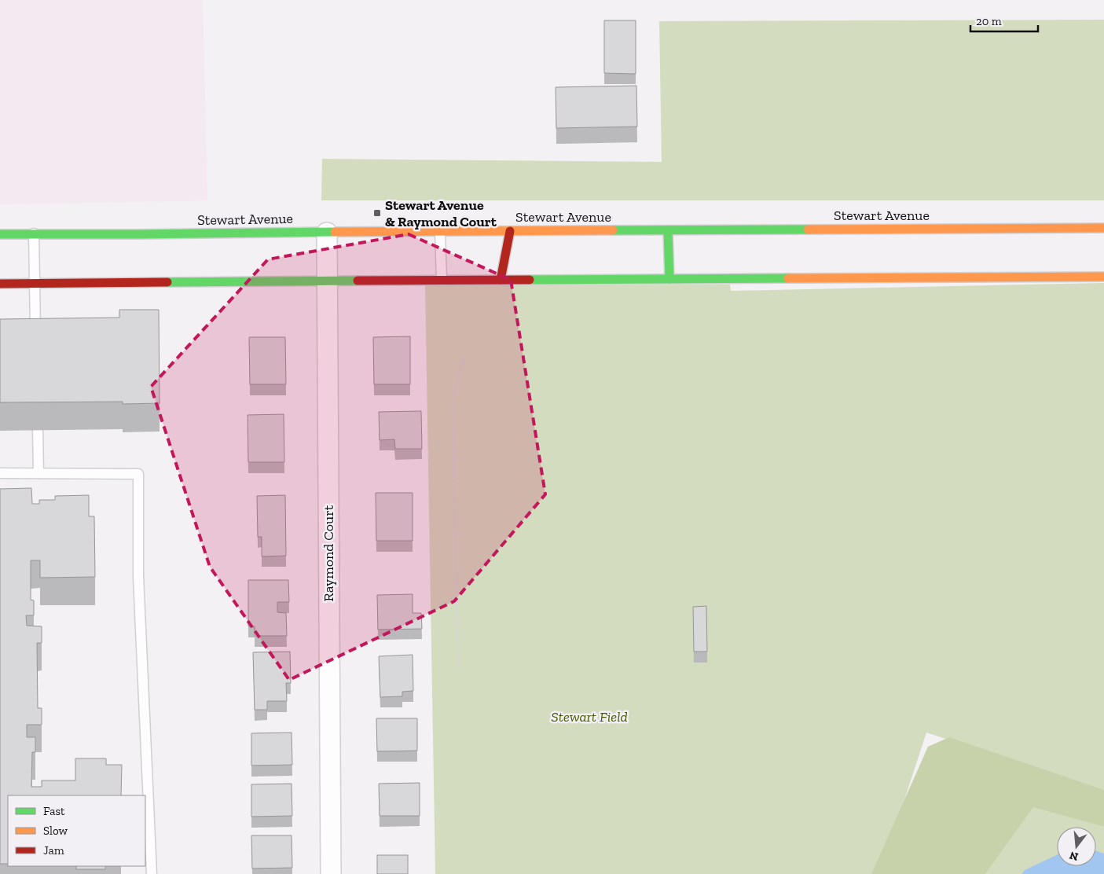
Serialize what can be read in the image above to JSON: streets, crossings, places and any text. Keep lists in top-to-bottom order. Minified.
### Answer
{"streets":{"main road":["Stewart Avenue"],"street":["Raymond Court"]},"crossings":[["Stewart Avenue","Raymond Court"]],"parks":["Stewart Field"],"places":{"transit":["Stewart Avenue & Raymond Court"]},"legend":["Fast","Slow","Jam"],"scale_bar":"20 m","north":"bottom"}
